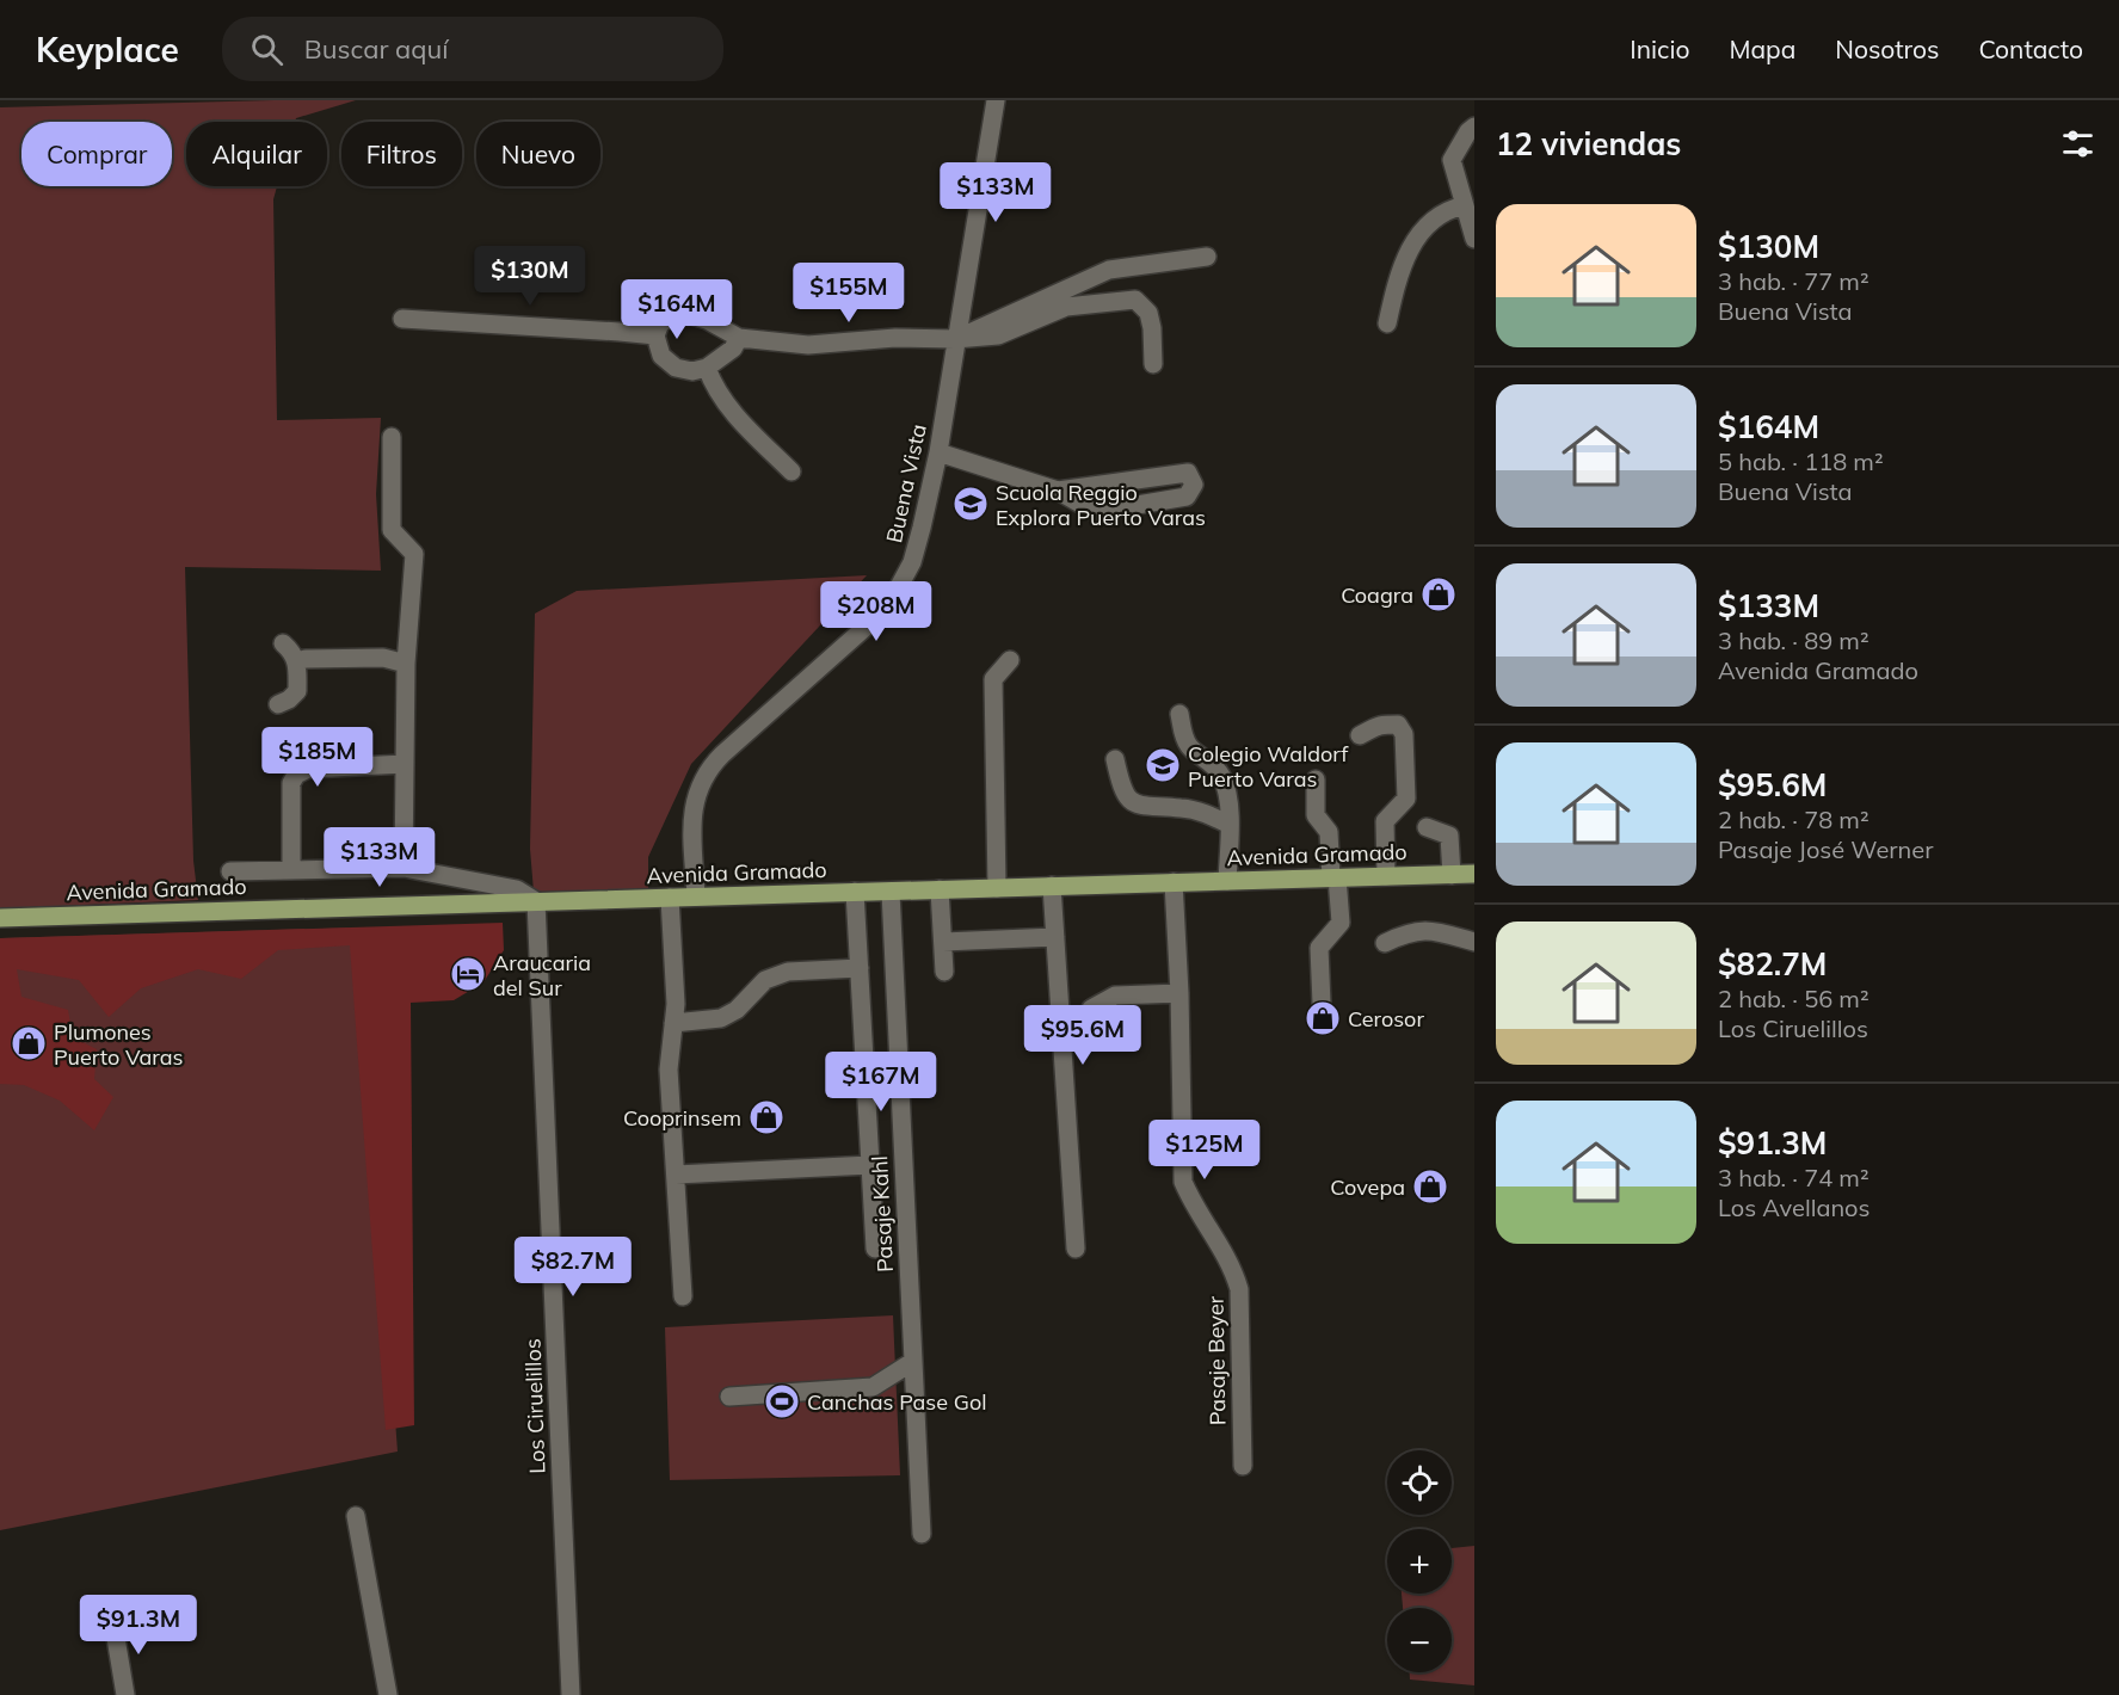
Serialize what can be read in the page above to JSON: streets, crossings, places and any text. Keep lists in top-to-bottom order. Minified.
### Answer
{"streets":{"main road":["Avenida Gramado"],"street":["Buena Vista","Pasaje Kahl","Pasaje Beyer","Los Ciruelillos"]},"crossings":[["Buena Vista","Avenida Gramado"],["Avenida Gramado","Pasaje Kahl"],["Avenida Gramado","Pasaje Beyer"],["Avenida Gramado","Los Ciruelillos"]],"places":{"school or university":["Scuola Reggio Explora Puerto Varas","Colegio Waldorf Puerto Varas"],"shop":["Coagra","Cerosor","Plumones Puerto Varas","Cooprinsem","Covepa"],"hotel":["Araucaria del Sur"],"sports":["Canchas Pase Gol"]},"page":{"header":"Keyplace","search":"Buscar aquí","nav":["Inicio","Mapa","Nosotros","Contacto"],"heading":"12 viviendas","chip":["Comprar","Alquilar","Filtros","Nuevo"],"price":["$133M","$130M","$155M","$164M","$208M","$185M","$133M","$95.6M","$167M","$125M","$82.7M","$91.3M"],"list":[{"name":"$130M","note":"3 hab. · 77 m² · Buena Vista"},{"name":"$164M","note":"5 hab. · 118 m² · Buena Vista"},{"name":"$133M","note":"3 hab. · 89 m² · Avenida Gramado"},{"name":"$95.6M","note":"2 hab. · 78 m² · Pasaje José Werner"},{"name":"$82.7M","note":"2 hab. · 56 m² · Los Ciruelillos"},{"name":"$91.3M","note":"3 hab. · 74 m² · Los Avellanos"}],"map_buttons":["+","−"]}}
